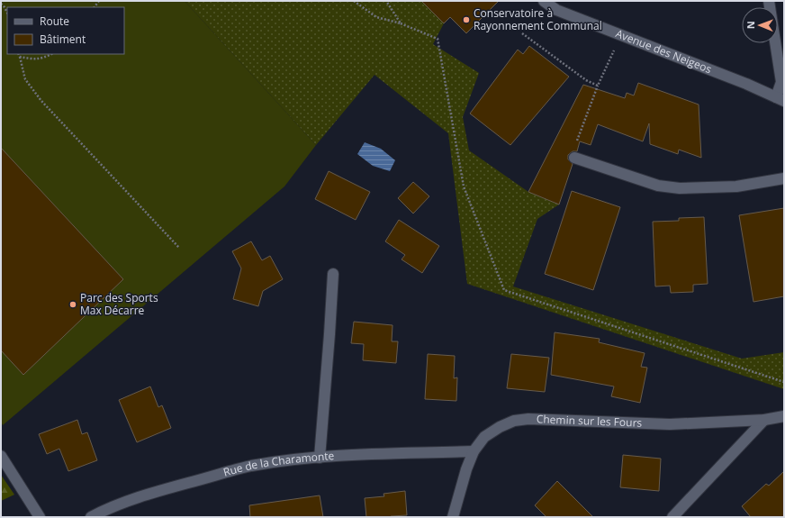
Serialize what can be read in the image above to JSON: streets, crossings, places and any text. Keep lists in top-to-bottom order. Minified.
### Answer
{"streets":{"street":["Avenue des Neigeos","Chemin sur les Fours","Rue de la Charamonte"]},"crossings":[["Chemin sur les Fours","Rue de la Charamonte"]],"places":["Conservatoire à Rayonnement Communal","Parc des Sports Max Décarre"],"legend":["Route","Bâtiment"],"north":"left"}
